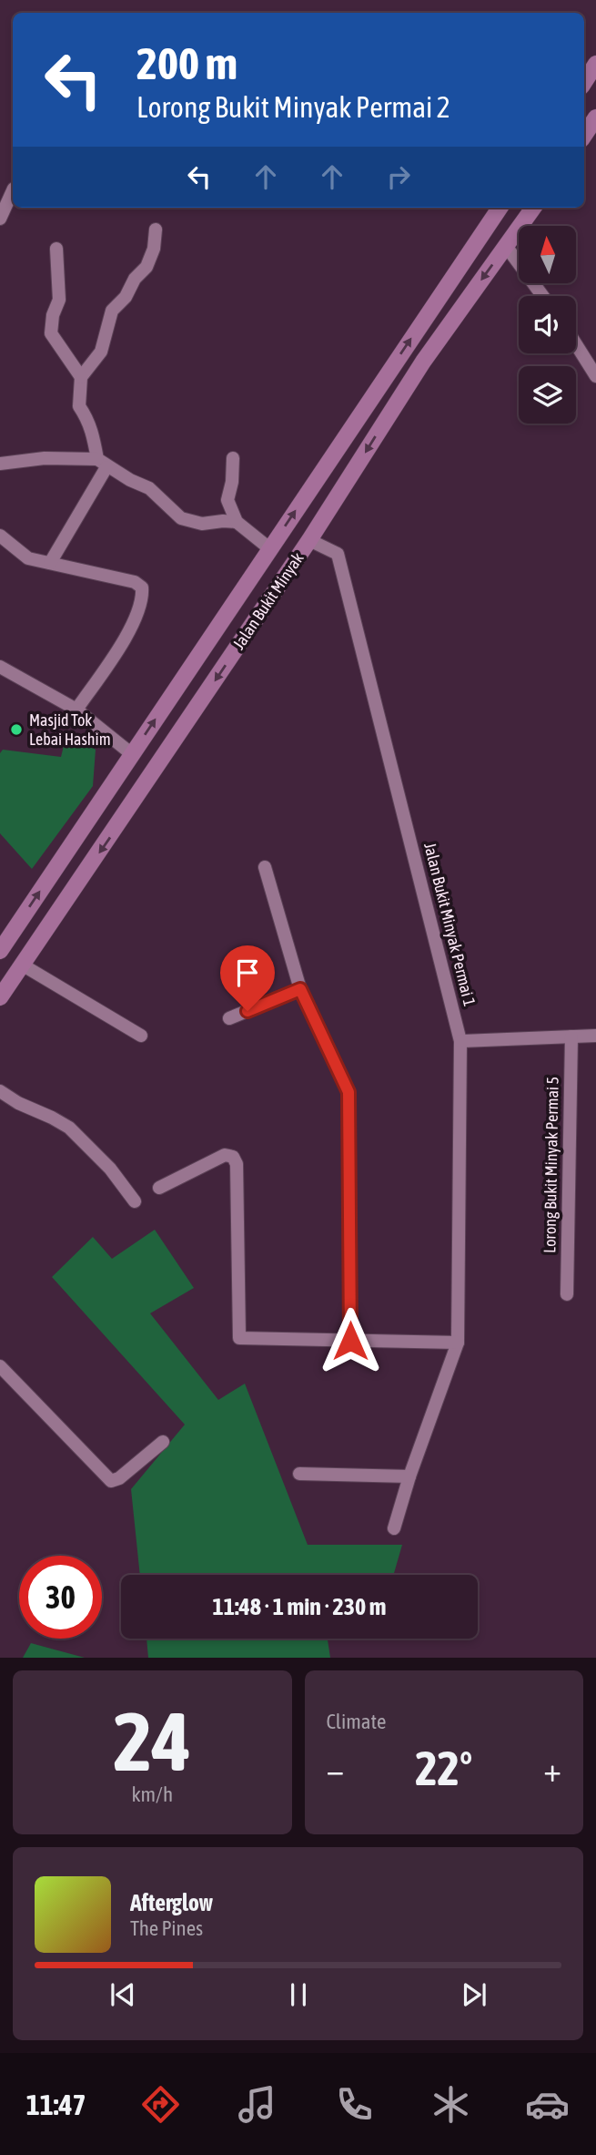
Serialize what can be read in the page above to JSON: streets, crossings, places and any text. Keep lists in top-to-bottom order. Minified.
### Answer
{"streets":{"main road":["Jalan Bukit Minyak"],"street":["Jalan Bukit Minyak Permai 1","Lorong Bukit Minyak Permai 5"]},"crossings":[["Jalan Bukit Minyak","Jalan Bukit Minyak Permai 1"]],"places":["Masjid Tok Lebai Hashim"],"north":"top","page":{"turn":["200 m","Lorong Bukit Minyak Permai 2"],"limit":"30","trip":"11:48 · 1 min · 230 m","tile":[["24","km/h"],"Climate"],"heat":["−","22°","+"],"song":["Afterglow","The Pines"],"tabs":"11:47"}}
